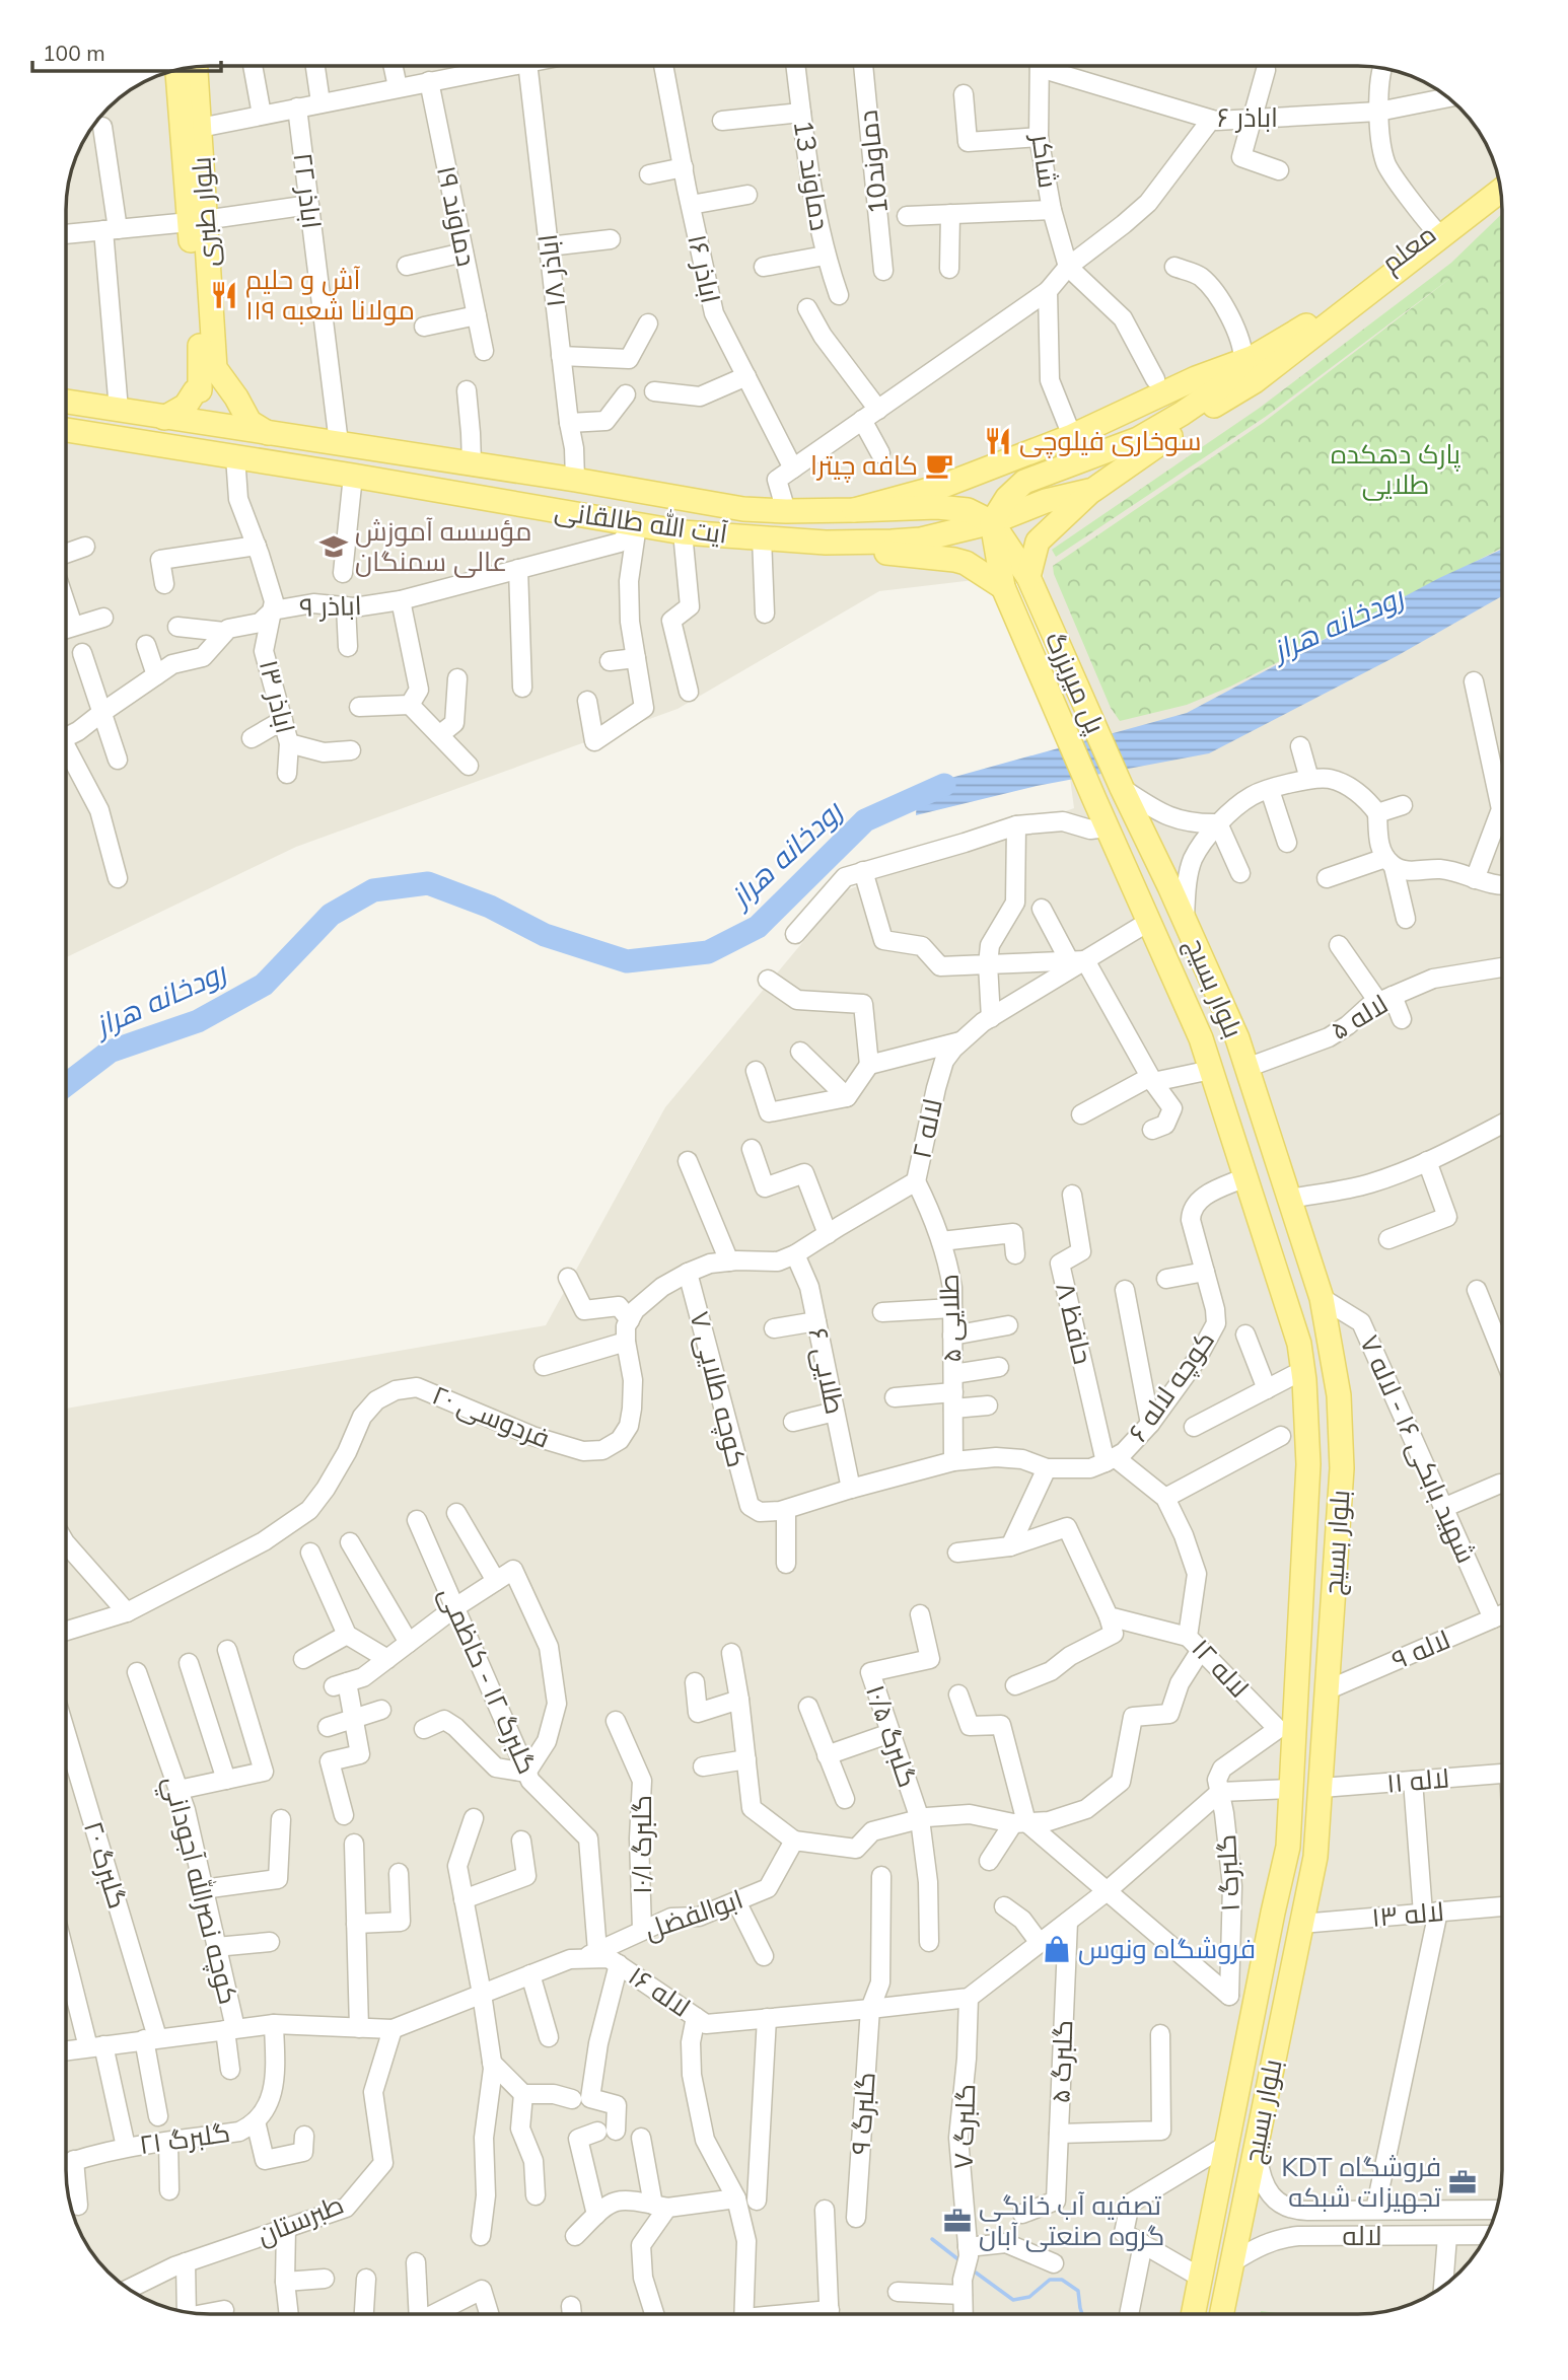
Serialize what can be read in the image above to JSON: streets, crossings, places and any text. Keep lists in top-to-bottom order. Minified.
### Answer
{"streets":{"main road":["بلوار طبری","معلم","آیت الله طالقانی","پل میربزرگ","بلوار بسیج"],"street":["اباذر ۶","شاکر","دماوند10","دماوند 13","اباذر ۲۲","دماوند ۱۹","اباذر ۱۶","اباذر ۱۸","اباذر ۹","اباذر ۱۳","لاله ۵","لاله ۲","طلایی ۵","حافظ ۸","طلایی ۶","کوچه لاله ۶","کوچه طلایی ۷","فردوسی ۲۰","شهید بابکی ۱۶ - لاله ۷","لاله ۹","لاله ۱۲","گلبرگ ۱۲ - کاظمی","گلبرگ ۱۰/۵","لاله ۱۱","گلبرگ ۱۰/۱","گلبرگ ۲۰","گلبرگ ۱","كوچه نصرالله آجوداني","ابوالفضل","لاله ۱۳","لاله ۱۶","گلبرگ ۵","گلبرگ ۹","گلبرگ ۷","گلبرگ ۲۱","طبرستان","لاله"]},"crossings":[["اباذر ۲۲","آیت الله طالقانی"],["معلم","آیت الله طالقانی"],["اباذر ۱۸","آیت الله طالقانی"],["آیت الله طالقانی","اباذر ۹"],["آیت الله طالقانی","پل میربزرگ"],["آیت الله طالقانی","اباذر ۱۳"],["اباذر ۹","اباذر ۱۳"],["پل میربزرگ","بلوار بسیج"],["بلوار بسیج","لاله ۵"],["بلوار بسیج","لاله ۲"],["بلوار بسیج","کوچه لاله ۶"],["بلوار بسیج","شهید بابکی ۱۶ - لاله ۷"],["بلوار بسیج","لاله ۹"],["بلوار بسیج","لاله ۱۱"],["بلوار بسیج","لاله ۱۳"],["بلوار بسیج","لاله"],["لاله ۲","طلایی ۵"],["لاله ۲","طلایی ۶"],["لاله ۲","کوچه طلایی ۷"],["طلایی ۵","کوچه لاله ۶"],["حافظ ۸","کوچه لاله ۶"],["حافظ ۸","لاله ۱۲"],["طلایی ۶","کوچه لاله ۶"],["کوچه لاله ۶","کوچه طلایی ۷"],["کوچه لاله ۶","لاله ۱۲"],["شهید بابکی ۱۶ - لاله ۷","لاله ۹"],["لاله ۱۲","گلبرگ ۱"],["گلبرگ ۱۲ - کاظمی","ابوالفضل"],["گلبرگ ۱۲ - کاظمی","لاله ۱۶"],["گلبرگ ۱۰/۱","ابوالفضل"],["گلبرگ ۲۰","لاله ۱۶"],["كوچه نصرالله آجوداني","لاله ۱۶"],["ابوالفضل","لاله ۱۶"],["لاله ۱۶","گلبرگ ۹"],["لاله ۱۶","گلبرگ ۷"],["لاله ۱۶","گلبرگ ۲۱"],["لاله ۱۶","طبرستان"]],"water":["رودخانه هراز"],"parks":["پارک دهکده طلایی"],"places":{"restaurant":["آش و حلیم مولانا شعبه ۱۱۹","سوخاری فیلوچی"],"cafe":["کافه چیترا"],"school or university":["مؤسسه آموزش عالی سمنگان"],"shop":["فروشگاه ونوس"],"office":["KDT فروشگاه تجهیزات شبکه","تصفیه آب خانگی گروه صنعتی آبان"]},"scale_bar":"100 m"}
